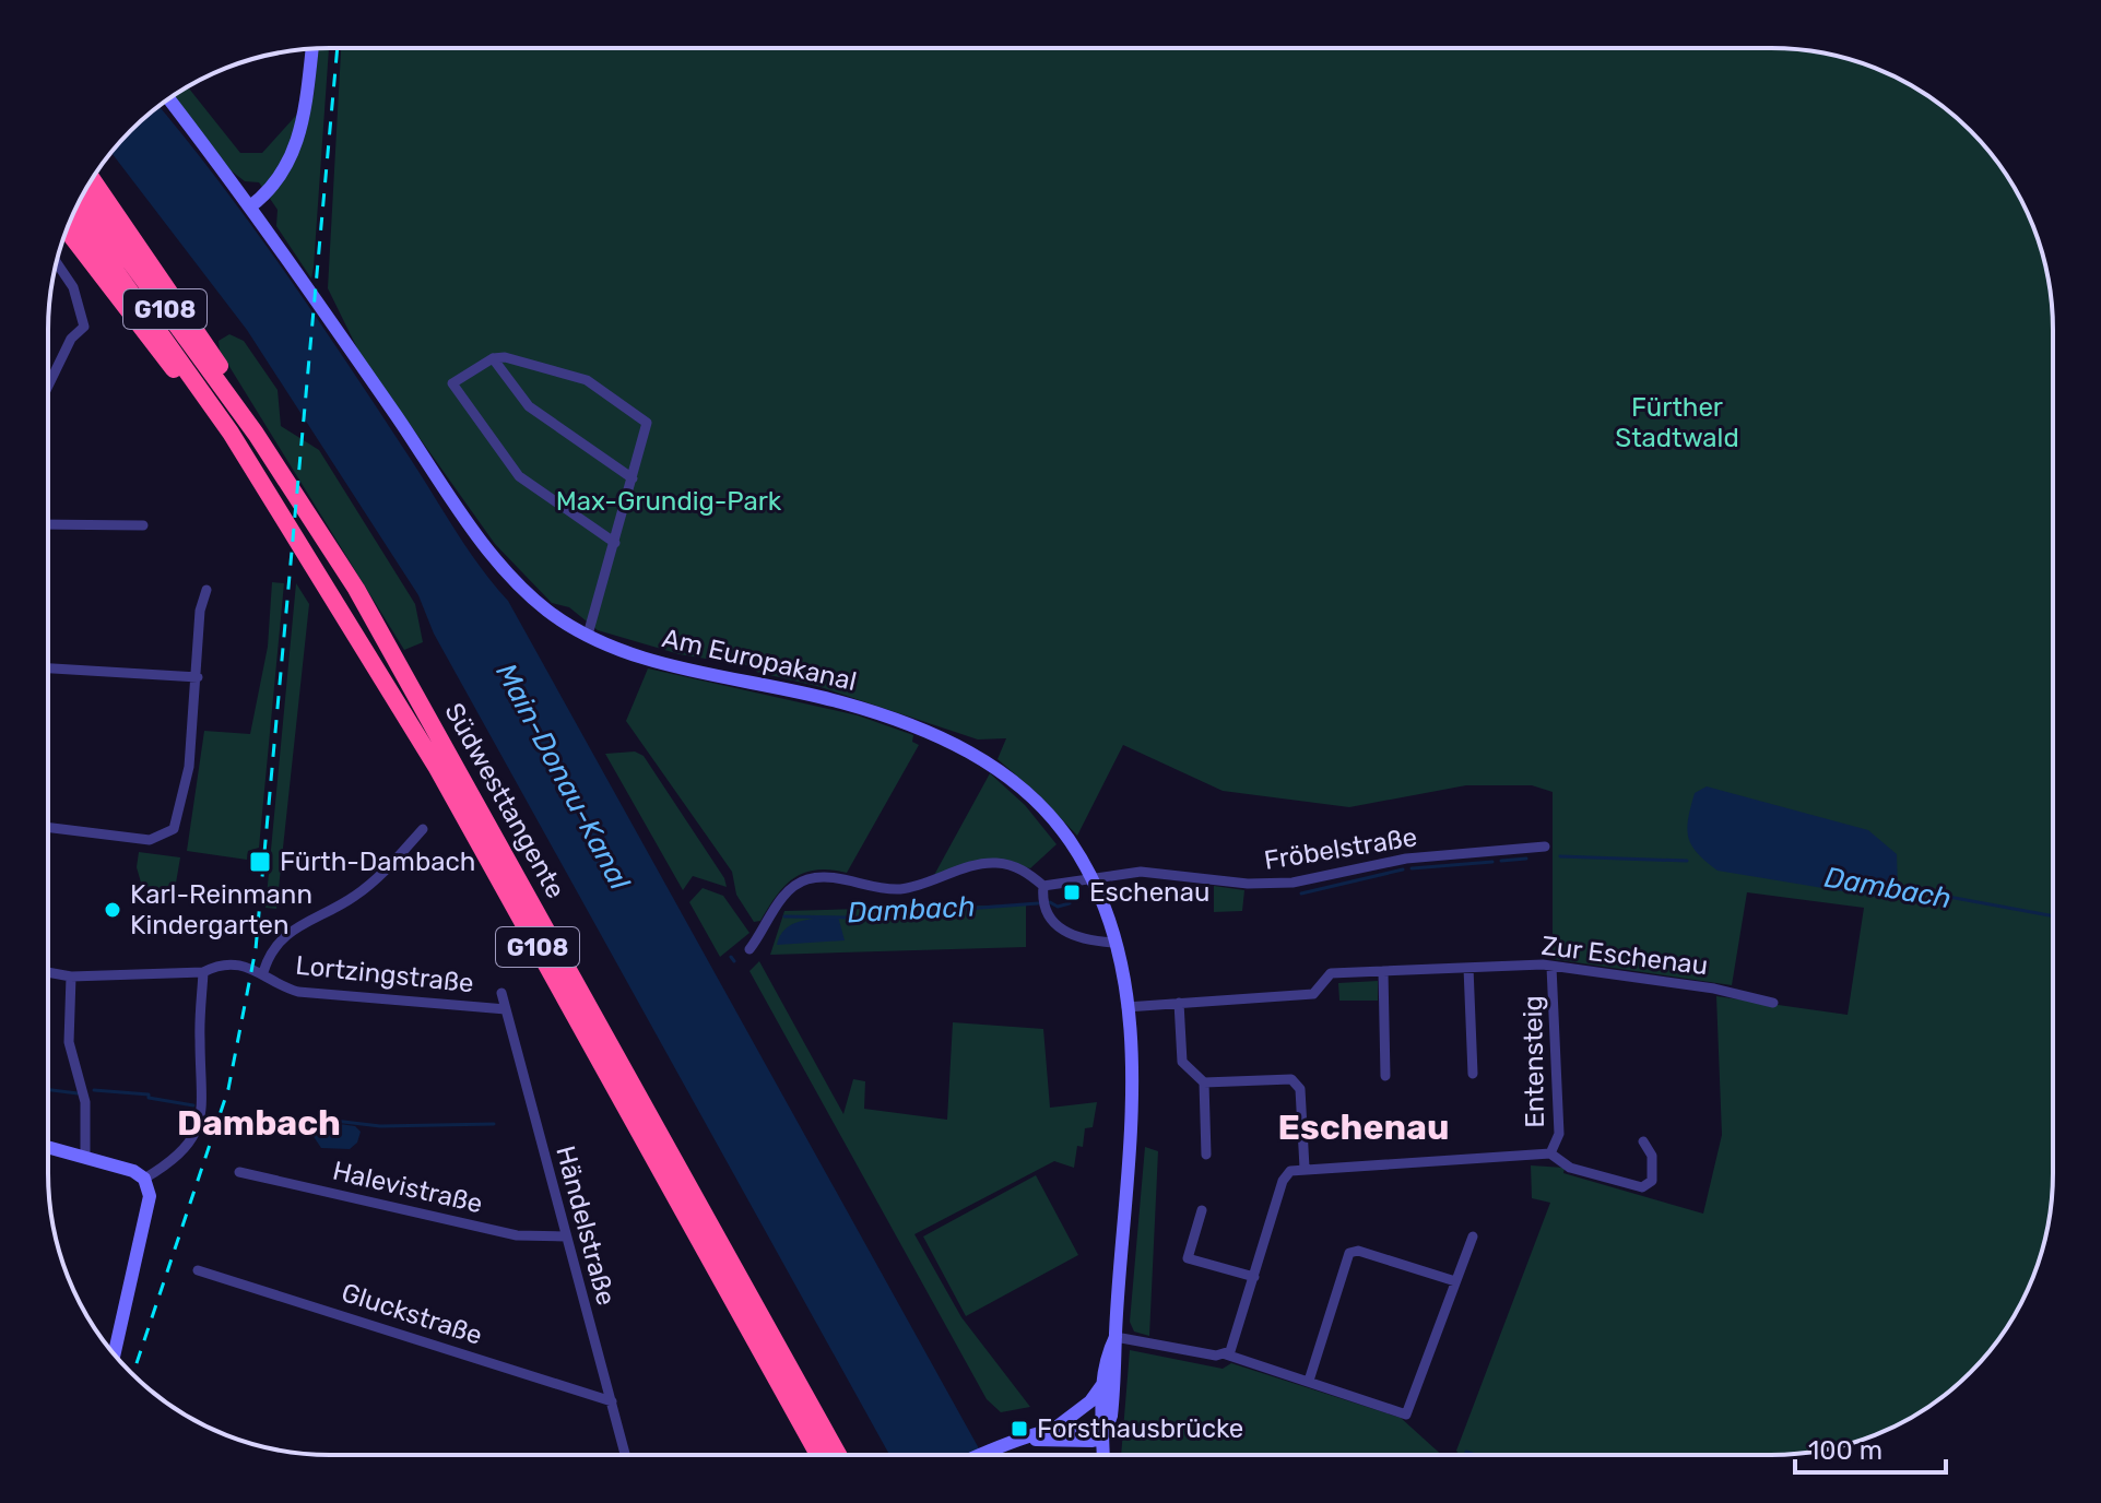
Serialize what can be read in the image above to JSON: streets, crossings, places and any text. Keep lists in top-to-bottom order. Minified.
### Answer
{"streets":{"highway":["G108","Südwesttangente"],"main road":["Am Europakanal"],"street":["Fröbelstraße","Zur Eschenau","Lortzingstraße","Entensteig","Halevistraße","Händelstraße","Gluckstraße"]},"crossings":[["Am Europakanal","Fröbelstraße"],["Am Europakanal","Zur Eschenau"],["Zur Eschenau","Entensteig"],["Lortzingstraße","Händelstraße"],["Halevistraße","Händelstraße"],["Händelstraße","Gluckstraße"]],"districts":["Dambach","Eschenau"],"water":["Main-Donau-Kanal","Dambach"],"parks":["Fürther Stadtwald","Max-Grundig-Park"],"places":{"transit":["Fürth-Dambach","Eschenau","Forsthausbrücke"],"other":["Karl-Reinmann Kindergarten"]},"scale_bar":"100 m"}
